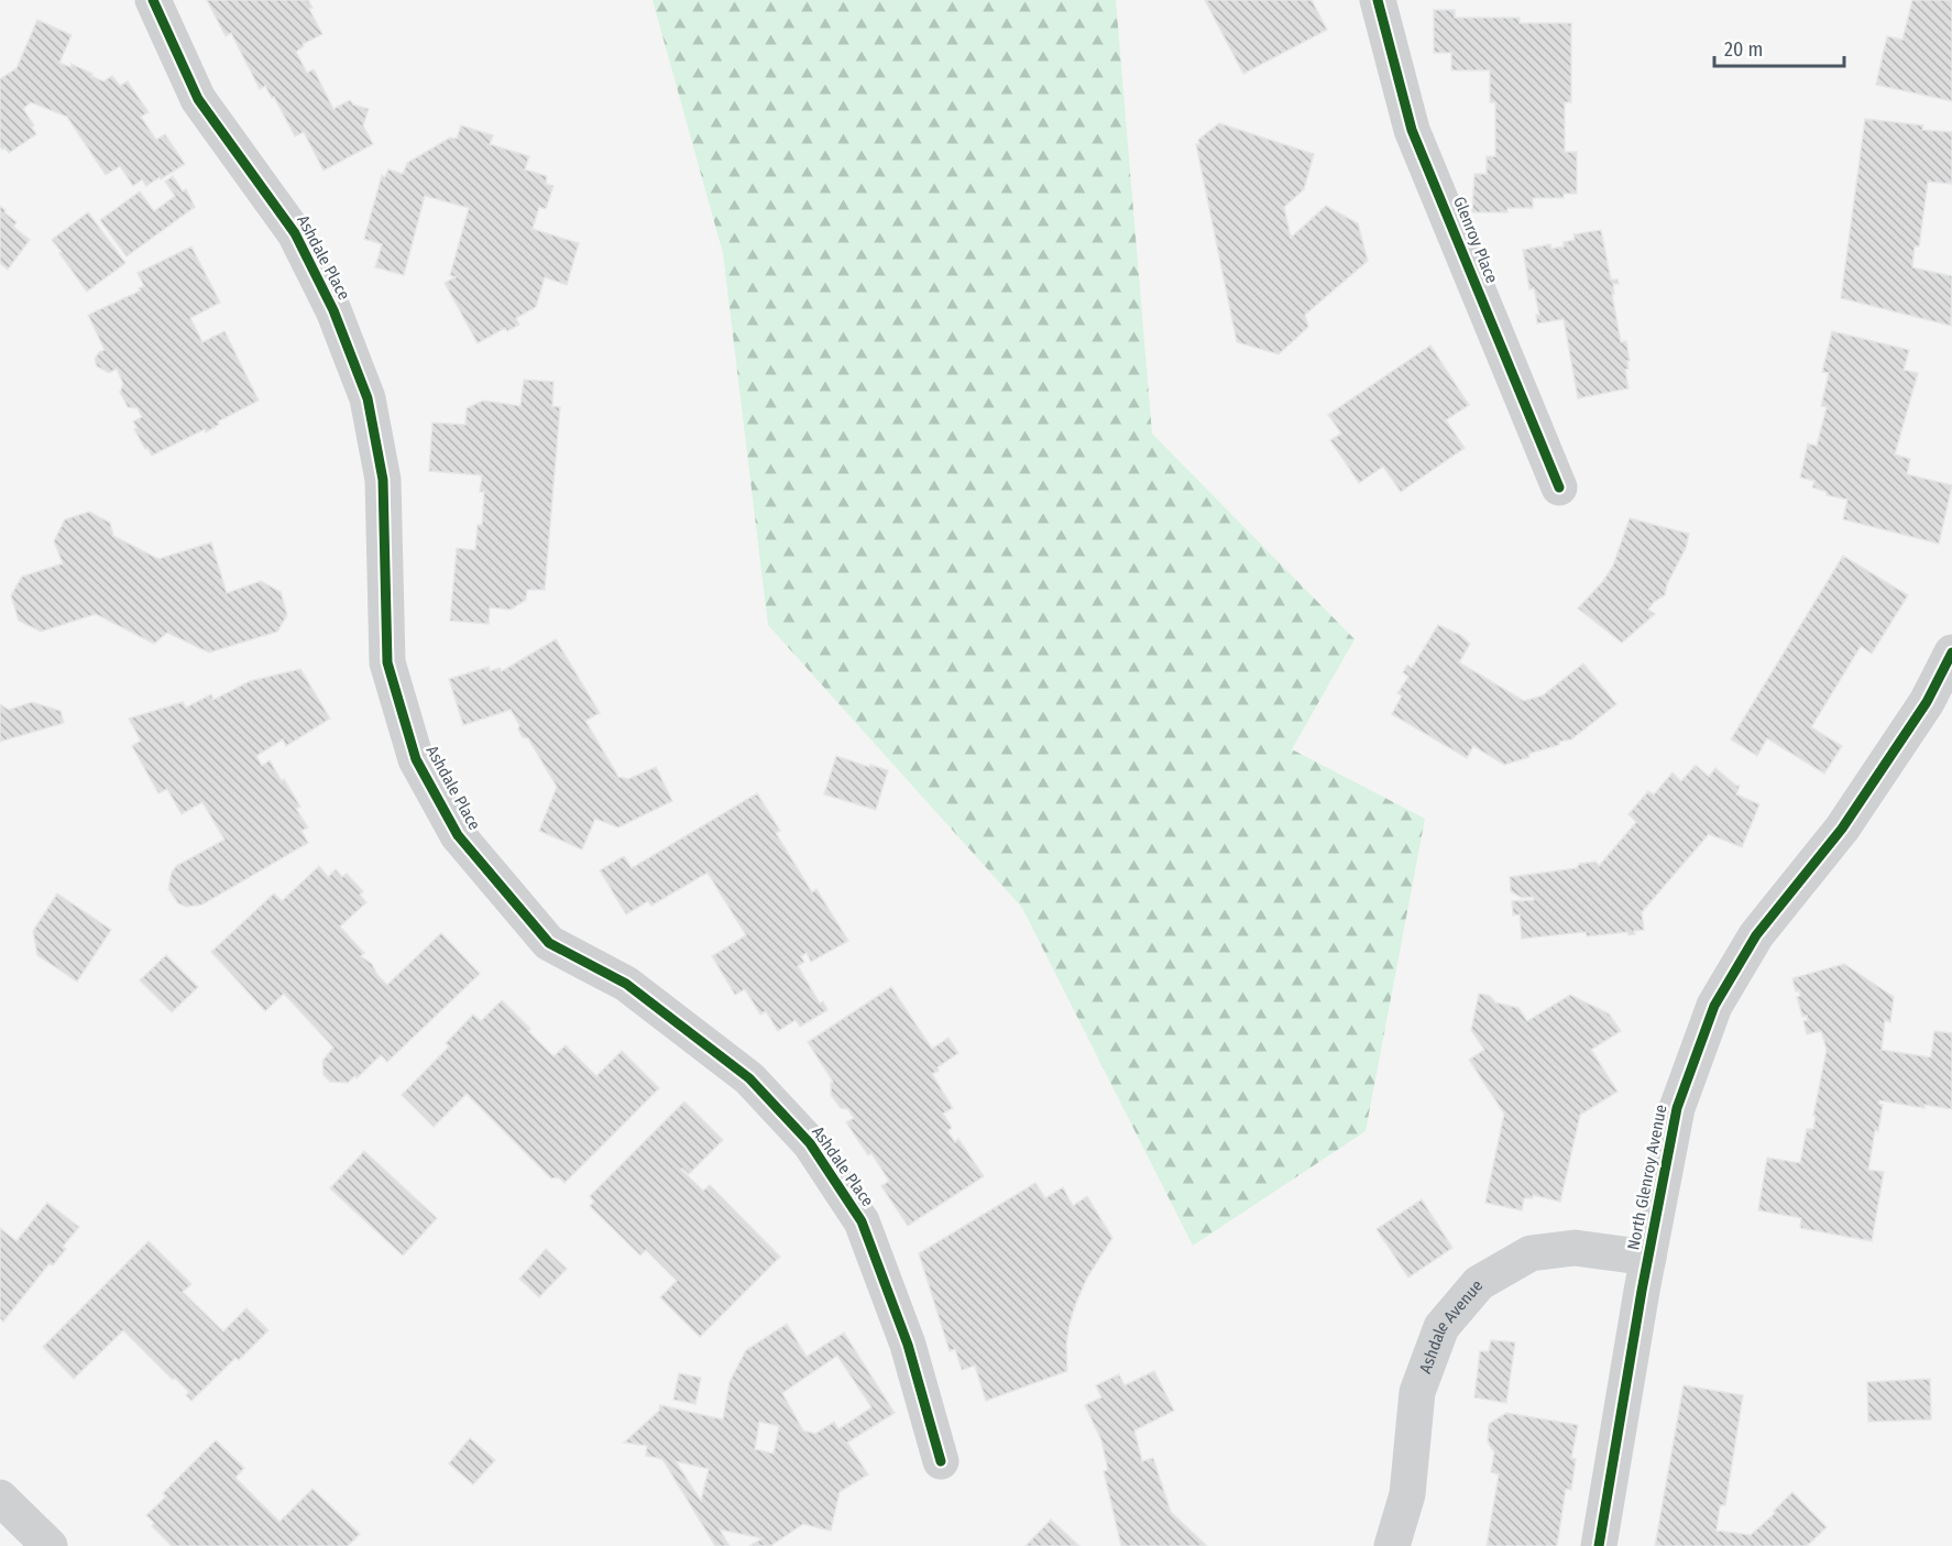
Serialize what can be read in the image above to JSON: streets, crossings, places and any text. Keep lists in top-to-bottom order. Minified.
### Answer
{"streets":{"street":["Glenroy Place","Ashdale Place","North Glenroy Avenue","Ashdale Avenue"]},"crossings":[["North Glenroy Avenue","Ashdale Avenue"]],"scale_bar":"20 m"}
